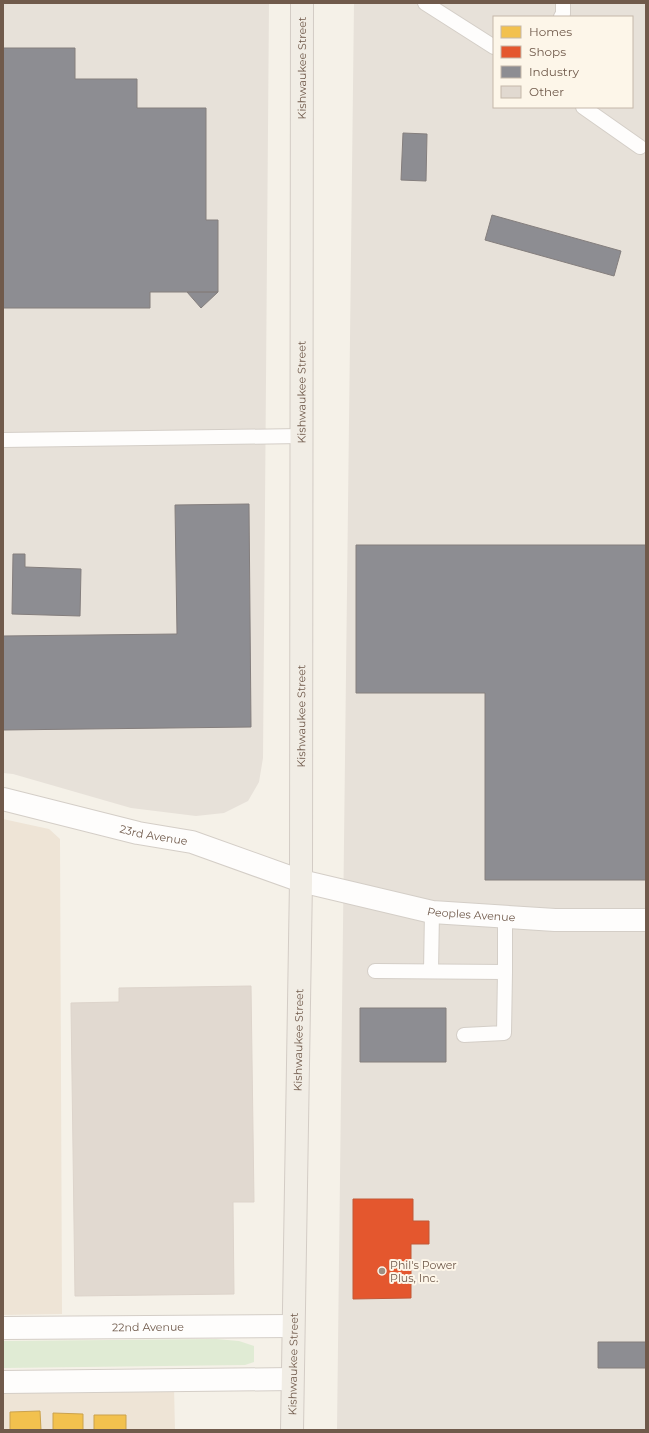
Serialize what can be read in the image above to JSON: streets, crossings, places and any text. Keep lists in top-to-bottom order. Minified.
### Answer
{"streets":{"main road":["Kishwaukee Street"],"street":["23rd Avenue","Peoples Avenue","22nd Avenue"]},"crossings":[["Kishwaukee Street","23rd Avenue"],["Kishwaukee Street","Peoples Avenue"],["Kishwaukee Street","22nd Avenue"],["23rd Avenue","Peoples Avenue"]],"places":["Phil's Power Plus, Inc."],"legend":["Homes","Shops","Industry","Other"]}
